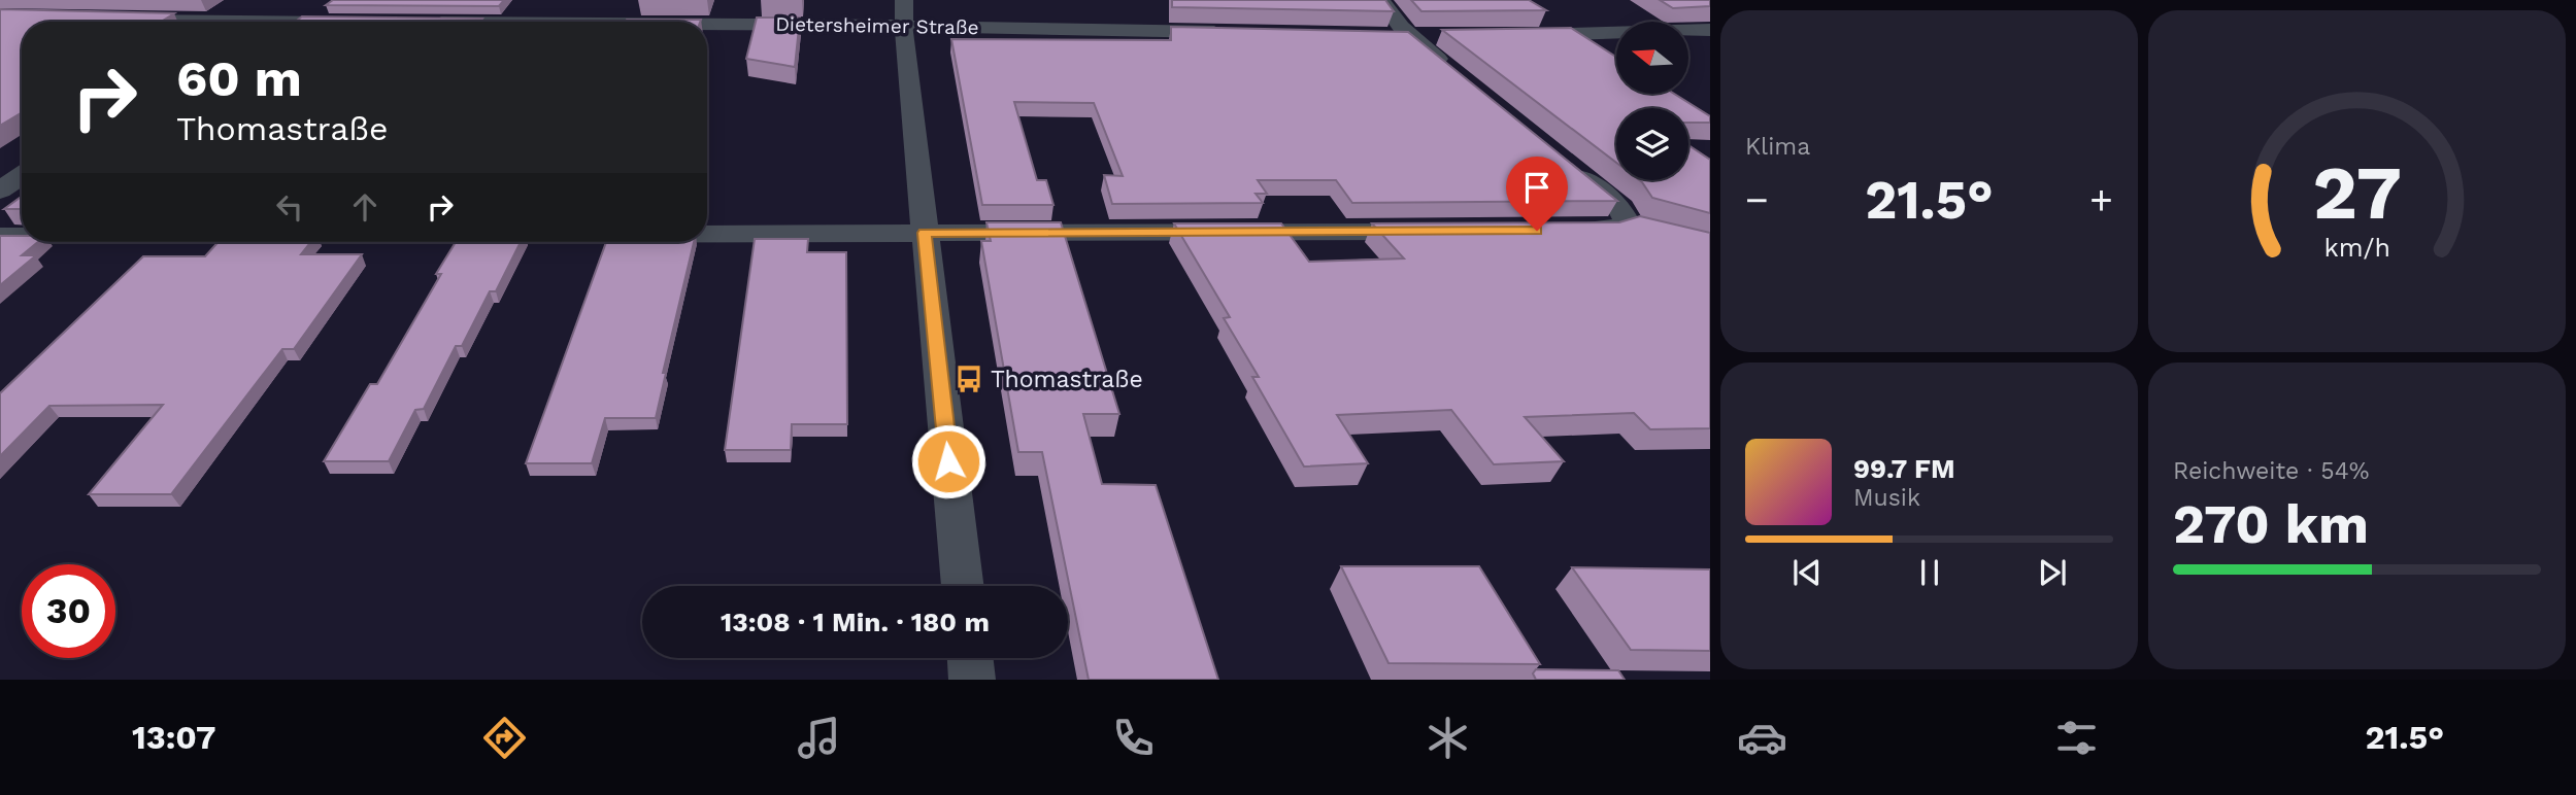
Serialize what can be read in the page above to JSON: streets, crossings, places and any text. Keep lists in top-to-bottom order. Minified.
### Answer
{"streets":{"street":["Dietersheimer Straße"]},"places":{"bus stop":["Thomastraße"]},"north":"left","page":{"tile":["Klima",["Reichweite · 54%","270 km"]],"turn":["60 m","Thomastraße"],"heat":["−","21.5°","+"],"song":["99.7 FM","Musik"],"limit":"30","trip":"13:08 · 1 Min. · 180 m","tabs":["13:07","21.5°"],"gauge":["27","km/h"]}}
